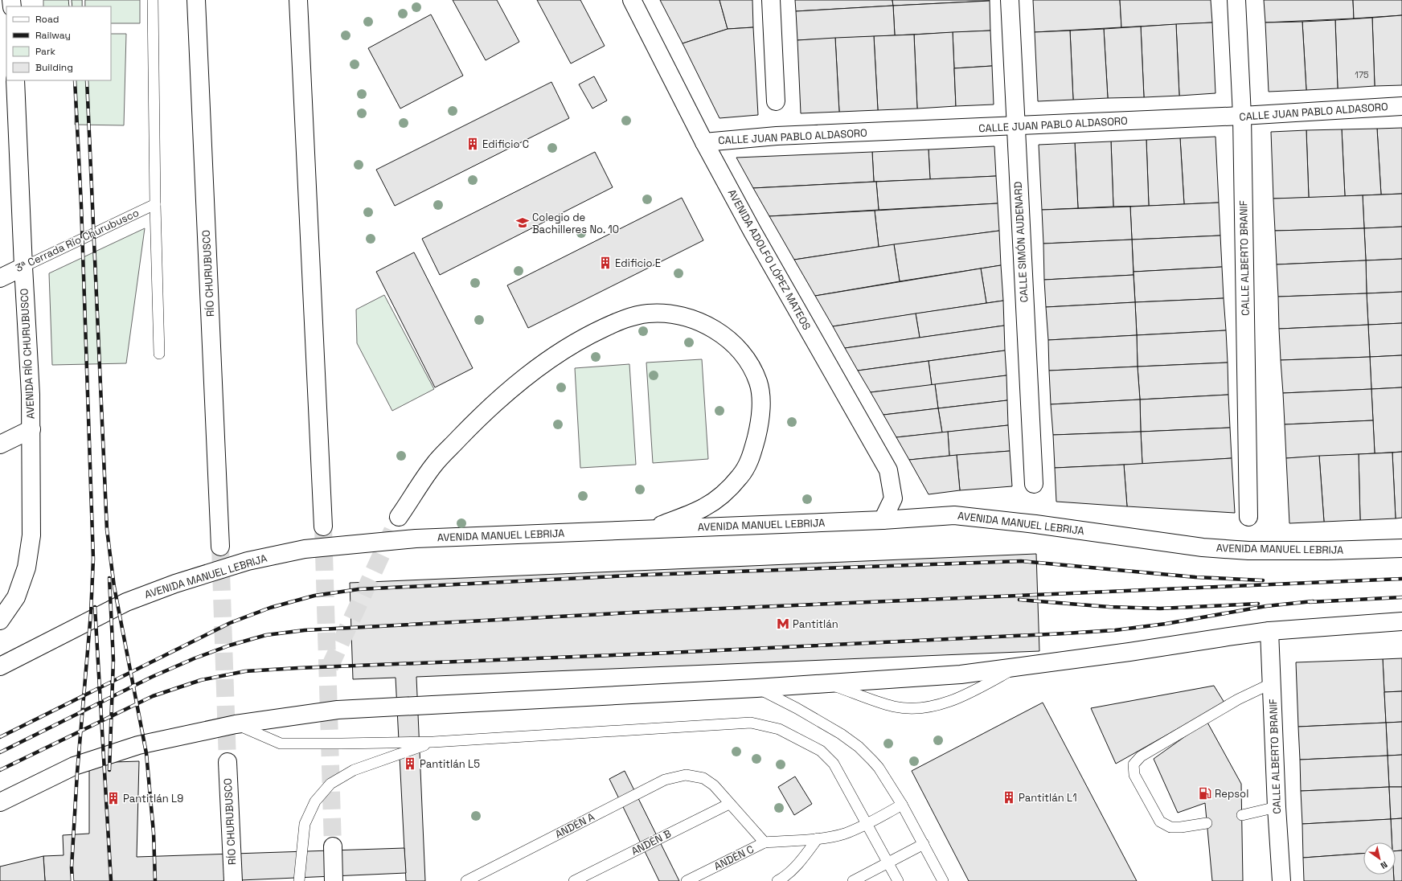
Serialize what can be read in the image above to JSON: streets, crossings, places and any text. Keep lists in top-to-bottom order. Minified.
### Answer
{"streets":{"main road":["CALLE JUAN PABLO ALDASORO","3ª Cerrada Río Churubusco","CALLE SIMÓN AUDENARD","CALLE ALBERTO BRANIF","AVENIDA ADOLFO LÓPEZ MATEOS","RÍO CHURUBUSCO","AVENIDA RÍO CHURUBUSCO","AVENIDA MANUEL LEBRIJA"],"lane":["ANDÉN A","ANDÉN B","ANDÉN C"]},"crossings":[["CALLE JUAN PABLO ALDASORO","CALLE SIMÓN AUDENARD"],["CALLE JUAN PABLO ALDASORO","CALLE ALBERTO BRANIF"],["CALLE JUAN PABLO ALDASORO","AVENIDA ADOLFO LÓPEZ MATEOS"],["3ª Cerrada Río Churubusco","AVENIDA RÍO CHURUBUSCO"],["AVENIDA ADOLFO LÓPEZ MATEOS","AVENIDA MANUEL LEBRIJA"],["ANDÉN A","ANDÉN B"]],"places":{"building":["Edificio C","Edificio E","Pantitlán L5","Pantitlán L1","Pantitlán L9"],"school or university":["Colegio de Bachilleres No. 10"],"metro station":["Pantitlán"],"fuel station":["Repsol"]},"house_numbers":["175"],"legend":["Road","Railway","Park","Building"],"north":"bottom right"}
